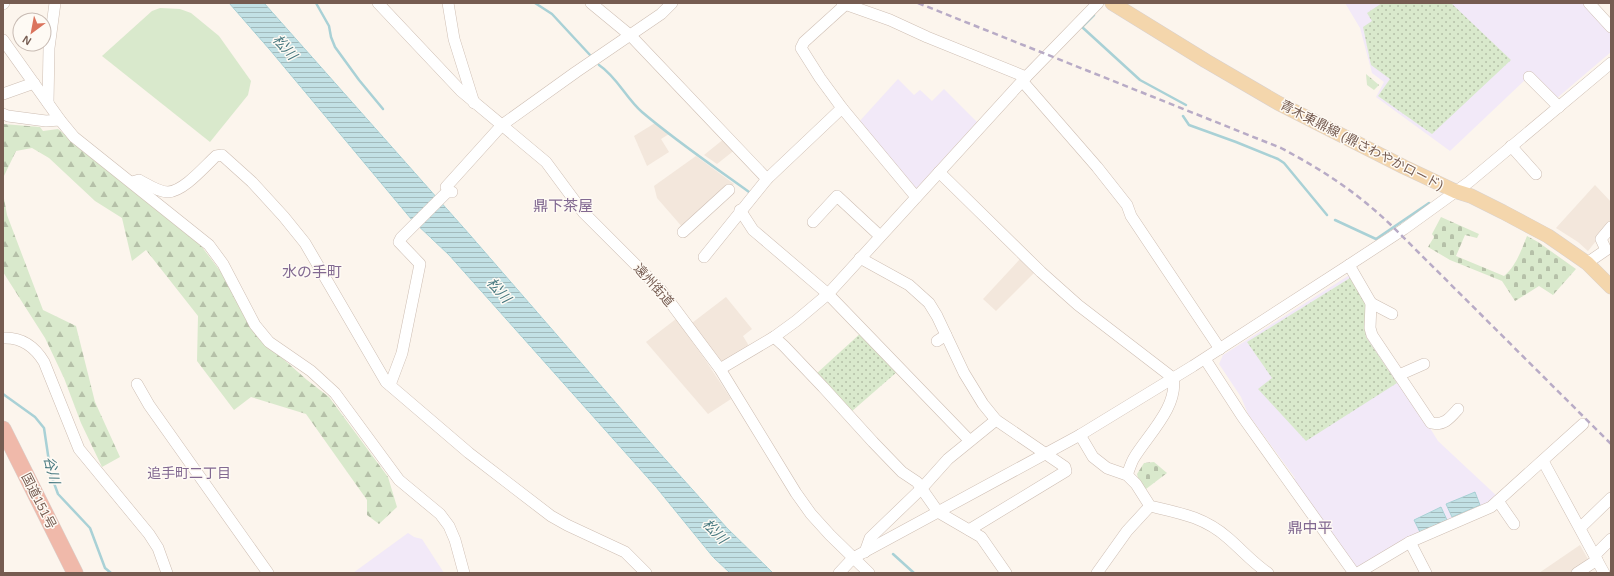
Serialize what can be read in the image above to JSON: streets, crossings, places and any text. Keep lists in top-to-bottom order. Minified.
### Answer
{"streets":{"highway":["国道151号"],"main road":["青木東鼎線 (鼎さわやかロード)"],"street":["遠州街道"]},"districts":["鼎下茶屋","水の手町","追手町二丁目","鼎中平"],"water":["松川","谷川"],"north":"bottom left"}
